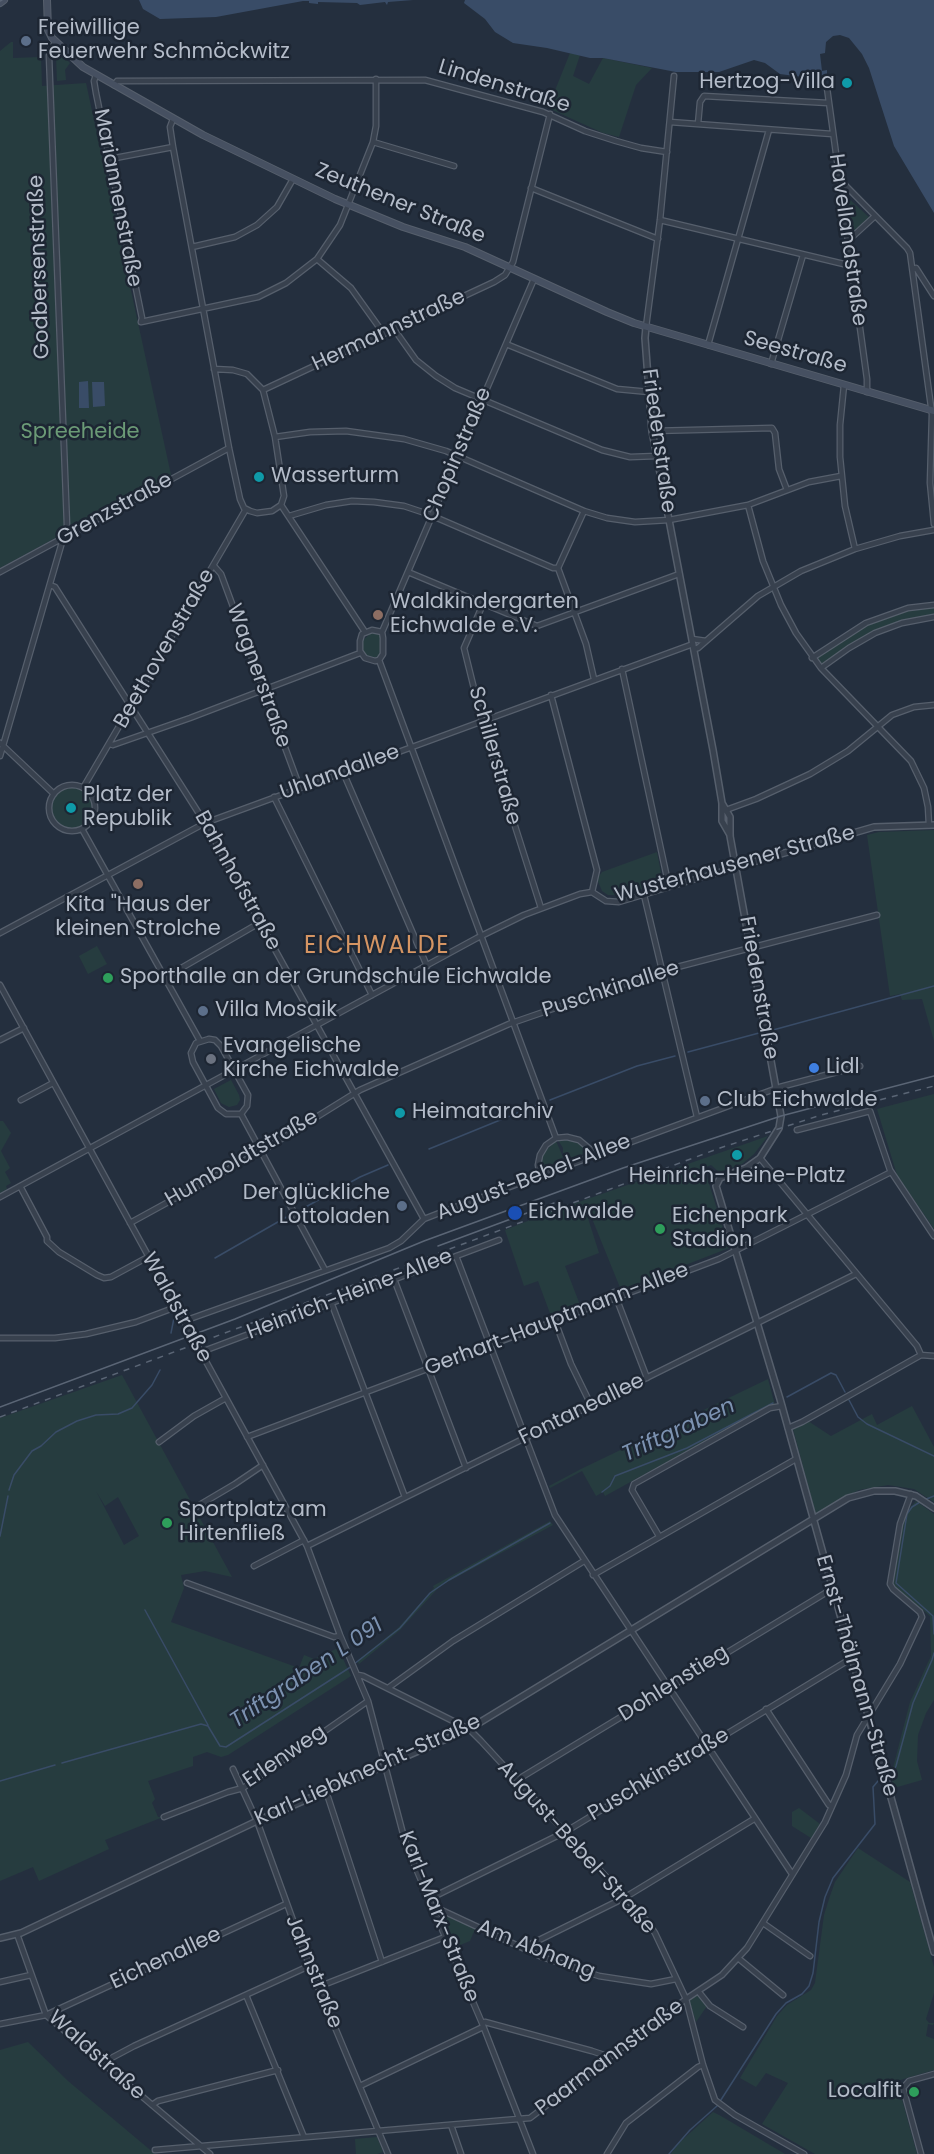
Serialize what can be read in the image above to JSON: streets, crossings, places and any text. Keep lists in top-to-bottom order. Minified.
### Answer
{"streets":{"main road":["Zeuthener Straße","Godbersenstraße","Seestraße"],"street":["Lindenstraße","Mariannenstraße","Havellandstraße","Hermannstraße","Friedenstraße","Chopinstraße","Grenzstraße","Beethovenstraße","Wagnerstraße","Schillerstraße","Uhlandallee","Wusterhausener Straße","Bahnhofstraße","Puschkinallee","Humboldtstraße","August-Bebel-Allee","Heinrich-Heine-Allee","Waldstraße","Gerhart-Hauptmann-Allee","Fontaneallee","Ernst-Thälmann-Straße","Dohlenstieg","Erlenweg","Karl-Liebknecht-Straße","Puschkinstraße","August-Bebel-Straße","Karl-Marx-Straße","Am Abhang","Eichenallee","Jahnstraße","Paarmannstraße"]},"crossings":[["Lindenstraße","Zeuthener Straße"],["Lindenstraße","Friedenstraße"],["Zeuthener Straße","Hermannstraße"],["Zeuthener Straße","Seestraße"],["Zeuthener Straße","Friedenstraße"],["Zeuthener Straße","Chopinstraße"],["Havellandstraße","Seestraße"],["Godbersenstraße","Grenzstraße"],["Godbersenstraße","Bahnhofstraße"],["Seestraße","Friedenstraße"],["Friedenstraße","Uhlandallee"],["Friedenstraße","Wusterhausener Straße"],["Friedenstraße","Puschkinallee"],["Friedenstraße","August-Bebel-Allee"],["Friedenstraße","Ernst-Thälmann-Straße"],["Beethovenstraße","Wagnerstraße"],["Beethovenstraße","Bahnhofstraße"],["Wagnerstraße","Uhlandallee"],["Schillerstraße","Uhlandallee"],["Uhlandallee","Wusterhausener Straße"],["Uhlandallee","Bahnhofstraße"],["Bahnhofstraße","Puschkinallee"],["Bahnhofstraße","Humboldtstraße"],["Bahnhofstraße","August-Bebel-Allee"],["Puschkinallee","Humboldtstraße"],["Humboldtstraße","Waldstraße"],["August-Bebel-Allee","Waldstraße"],["Heinrich-Heine-Allee","Waldstraße"],["Waldstraße","Gerhart-Hauptmann-Allee"],["Waldstraße","Fontaneallee"],["Waldstraße","Karl-Liebknecht-Straße"],["Waldstraße","Eichenallee"],["Waldstraße","Paarmannstraße"],["Gerhart-Hauptmann-Allee","Ernst-Thälmann-Straße"],["Fontaneallee","Ernst-Thälmann-Straße"],["Ernst-Thälmann-Straße","Dohlenstieg"],["Ernst-Thälmann-Straße","Karl-Liebknecht-Straße"],["Ernst-Thälmann-Straße","Puschkinstraße"],["Ernst-Thälmann-Straße","Paarmannstraße"],["Dohlenstieg","August-Bebel-Straße"],["Erlenweg","Karl-Marx-Straße"],["Erlenweg","Jahnstraße"],["Karl-Liebknecht-Straße","August-Bebel-Straße"],["Karl-Liebknecht-Straße","Karl-Marx-Straße"],["Karl-Liebknecht-Straße","Jahnstraße"],["Karl-Liebknecht-Straße","Paarmannstraße"],["Puschkinstraße","August-Bebel-Straße"],["Puschkinstraße","Karl-Marx-Straße"],["August-Bebel-Straße","Karl-Marx-Straße"],["August-Bebel-Straße","Am Abhang"],["August-Bebel-Straße","Paarmannstraße"],["Karl-Marx-Straße","Am Abhang"],["Karl-Marx-Straße","Paarmannstraße"],["Eichenallee","Jahnstraße"],["Jahnstraße","Paarmannstraße"]],"districts":["EICHWALDE"],"water":["Triftgraben","Triftgraben L 091"],"parks":["Spreeheide"],"places":["Freiwillige Feuerwehr Schmöckwitz","Hertzog-Villa","Wasserturm","Waldkindergarten Eichwalde e.V.","Platz der Republik","Kita \"Haus der kleinen Strolche","Sporthalle an der Grundschule Eichwalde","Villa Mosaik","Evangelische Kirche Eichwalde","Lidl","Club Eichwalde","Heimatarchiv","Heinrich-Heine-Platz","Der glückliche Lottoladen","Eichwalde","Eichenpark Stadion","Sportplatz am Hirtenfließ","Localfit"]}
